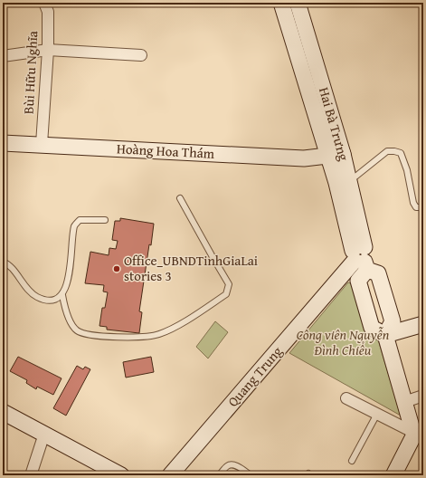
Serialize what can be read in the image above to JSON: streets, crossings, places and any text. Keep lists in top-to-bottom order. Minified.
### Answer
{"streets":{"street":["Bùi Hữu Nghĩa","Hai Bà Trưng","Hoàng Hoa Thám","Quang Trung"]},"crossings":[["Bùi Hữu Nghĩa","Hoàng Hoa Thám"],["Hai Bà Trưng","Hoàng Hoa Thám"]],"parks":["Công viên Nguyễn Đình Chiểu"],"places":["Office_UBNDTinhGiaLai stories 3"]}
